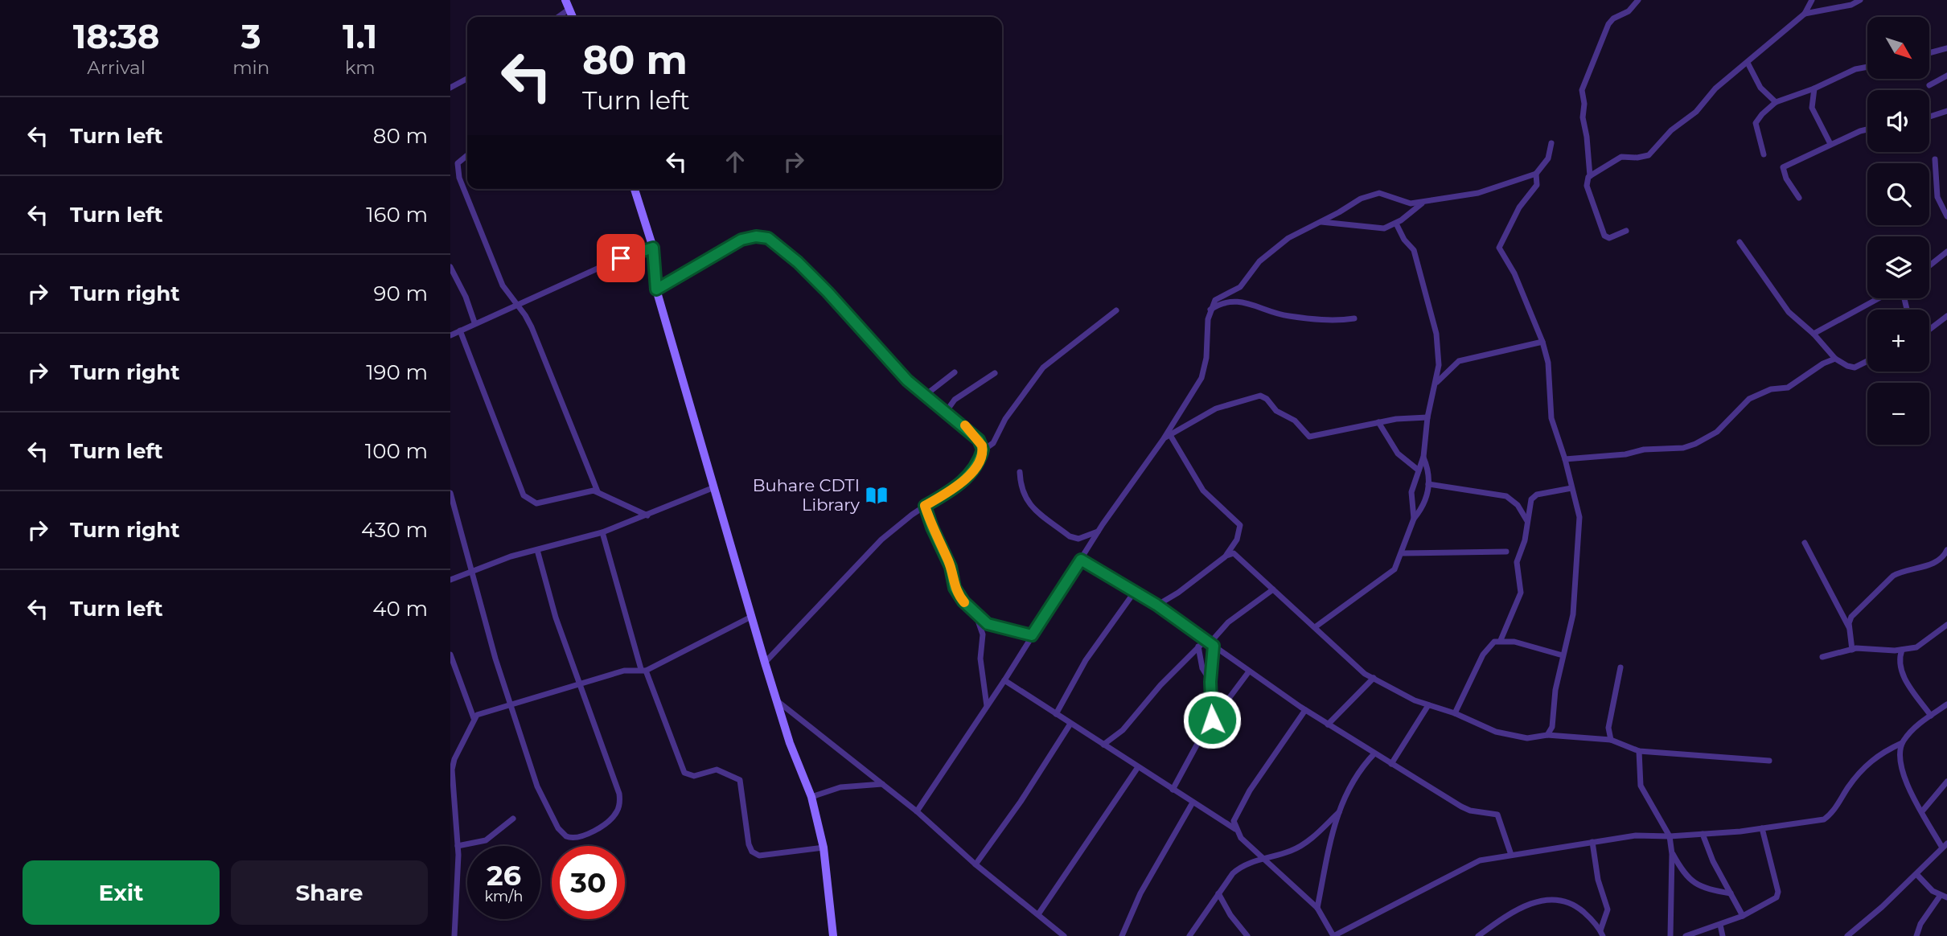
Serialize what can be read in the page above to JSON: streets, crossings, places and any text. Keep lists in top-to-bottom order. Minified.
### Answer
{"places":{"library":["Buhare CDTI Library"]},"north":"bottom right","page":{"eta":["18:38","Arrival","3","min","1.1","km"],"map_buttons":["+","−"],"turn":["80 m","Turn left"],"list":[{"name":"Turn left","value":"80 m"},{"name":"Turn left","value":"160 m"},{"name":"Turn right","value":"90 m"},{"name":"Turn right","value":"190 m"},{"name":"Turn left","value":"100 m"},{"name":"Turn right","value":"430 m"},{"name":"Turn left","value":"40 m"}],"speed":"26 km/h","limit":"30","buttons":["Exit","Share"]}}
